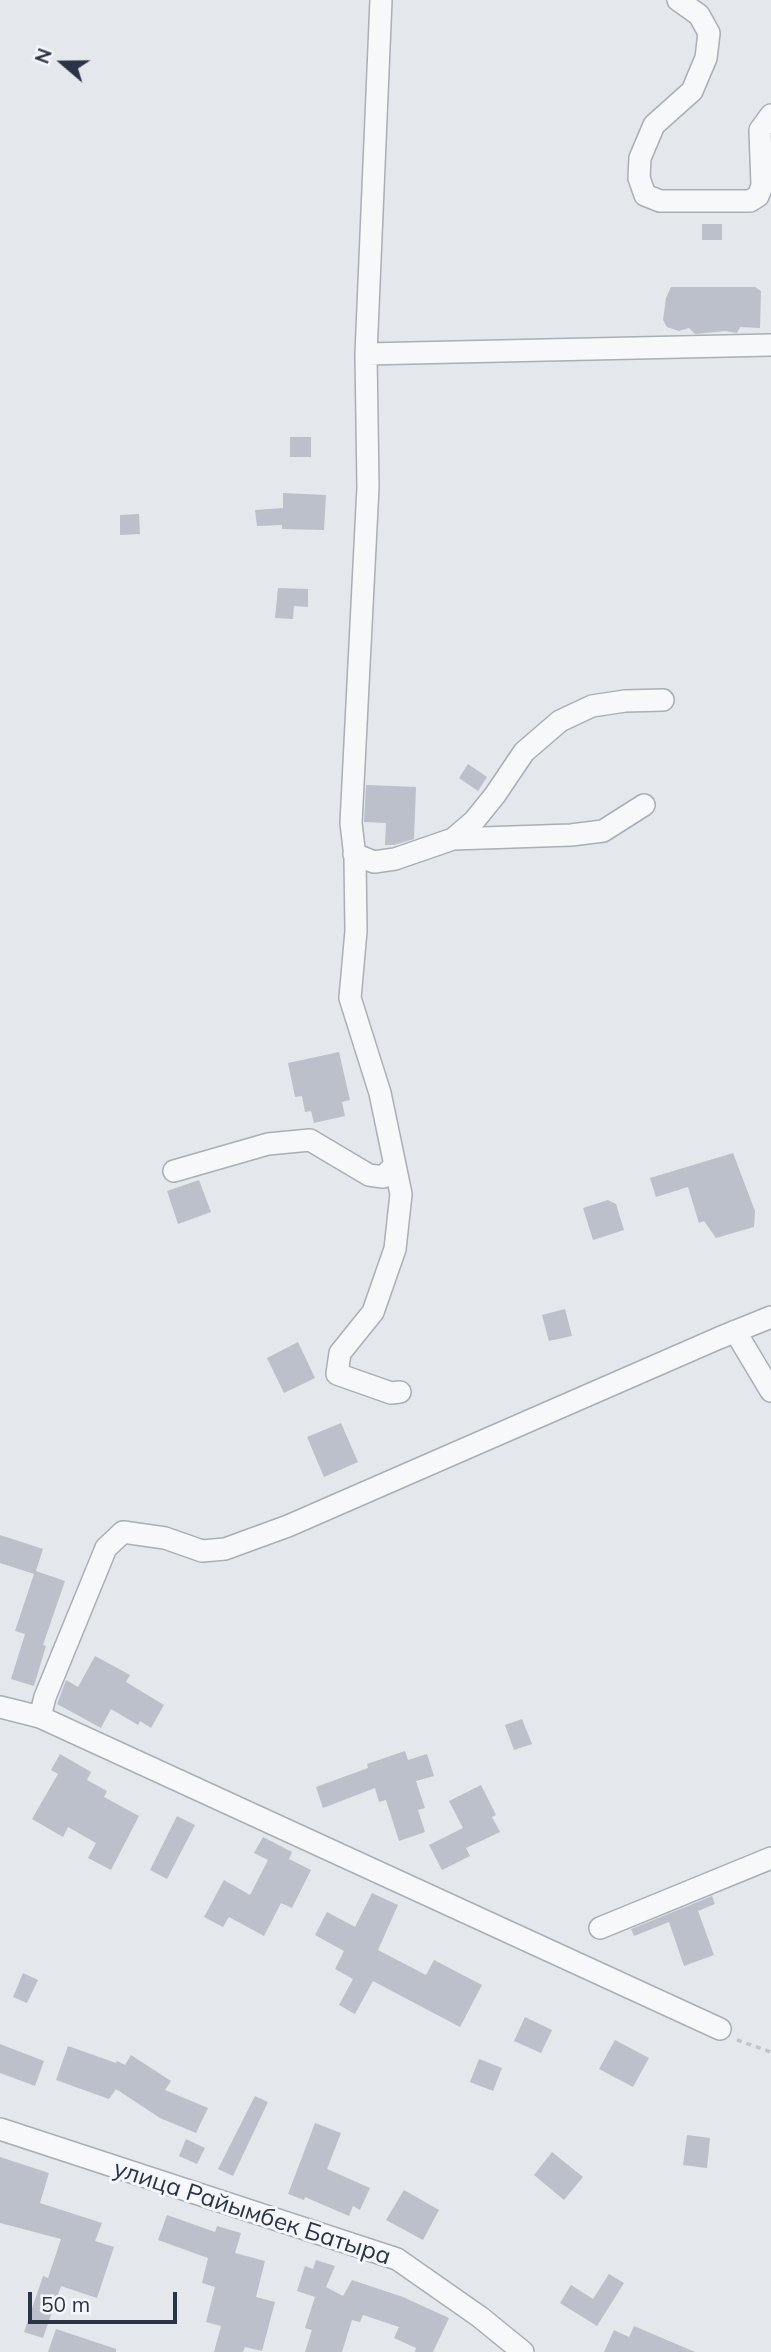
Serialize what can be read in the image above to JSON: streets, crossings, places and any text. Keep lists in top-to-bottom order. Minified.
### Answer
{"streets":{"street":["улица Райымбек Батыра"]},"scale_bar":"50 m","north":"left"}
